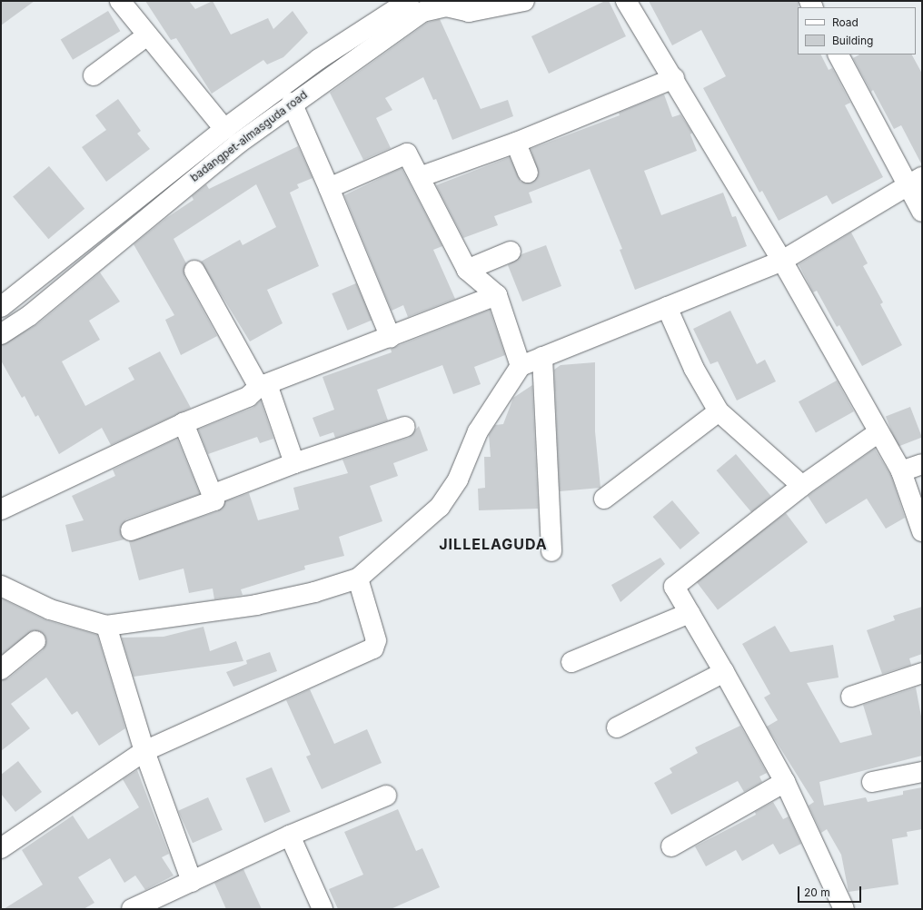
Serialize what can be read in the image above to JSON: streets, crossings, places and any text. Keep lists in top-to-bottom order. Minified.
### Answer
{"streets":{"street":["badangpet-almasguda road"]},"districts":["JILLELAGUDA"],"legend":["Road","Building"],"scale_bar":"20 m"}
